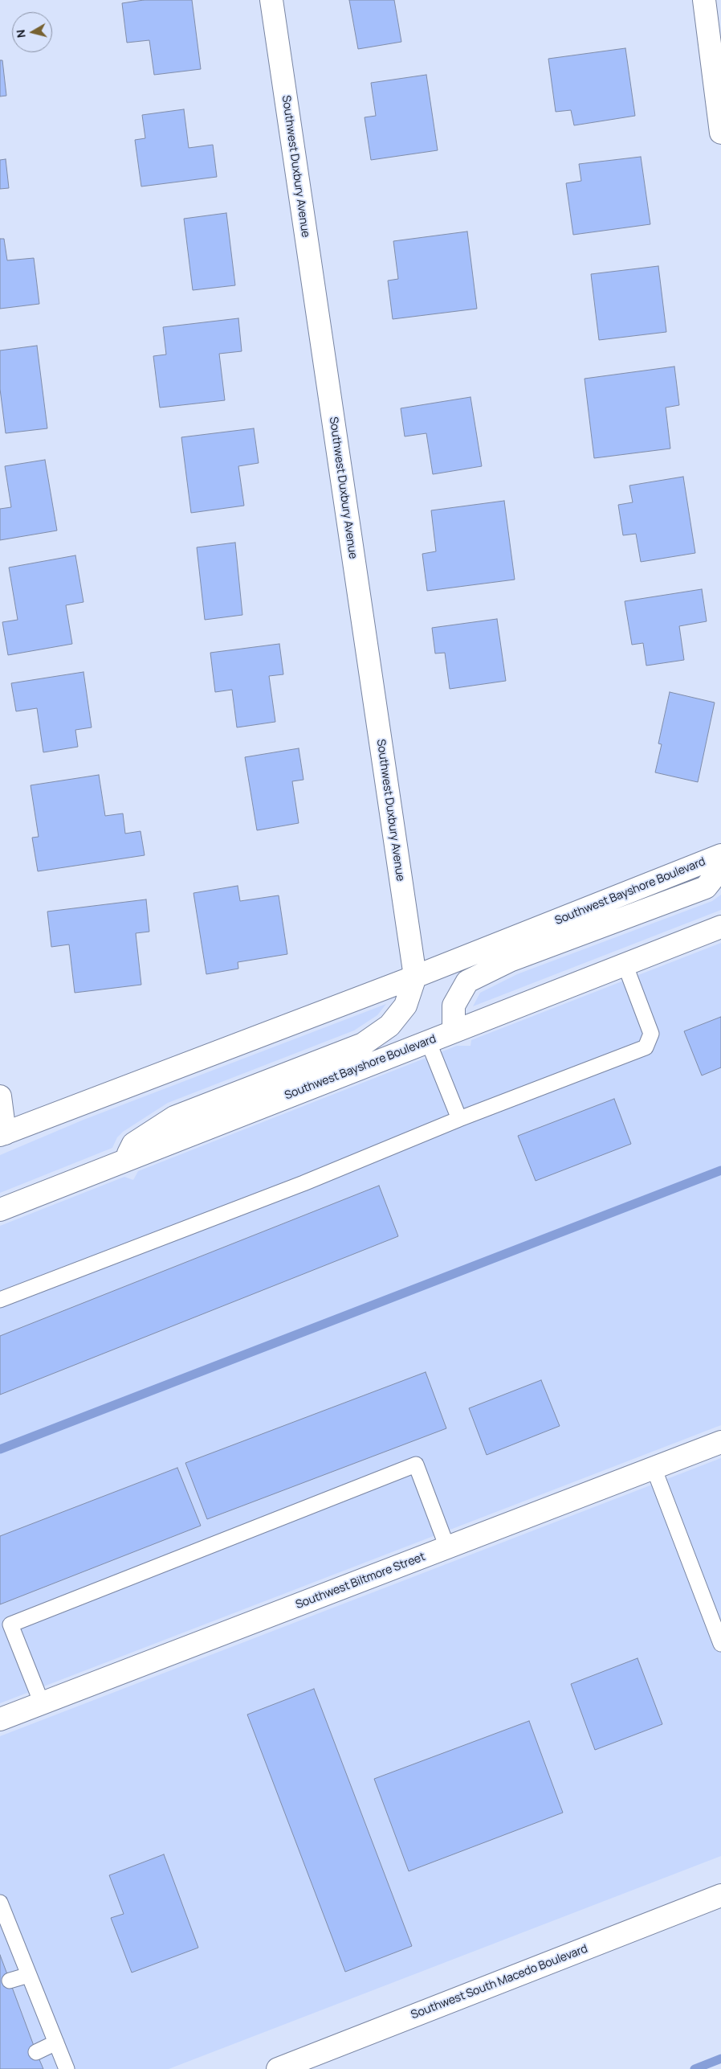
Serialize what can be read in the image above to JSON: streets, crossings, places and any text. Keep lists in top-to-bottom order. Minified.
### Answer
{"streets":{"street":["Southwest Duxbury Avenue","Southwest Bayshore Boulevard","Southwest Biltmore Street","Southwest South Macedo Boulevard"]},"crossings":[["Southwest Duxbury Avenue","Southwest Bayshore Boulevard"]],"north":"left"}
